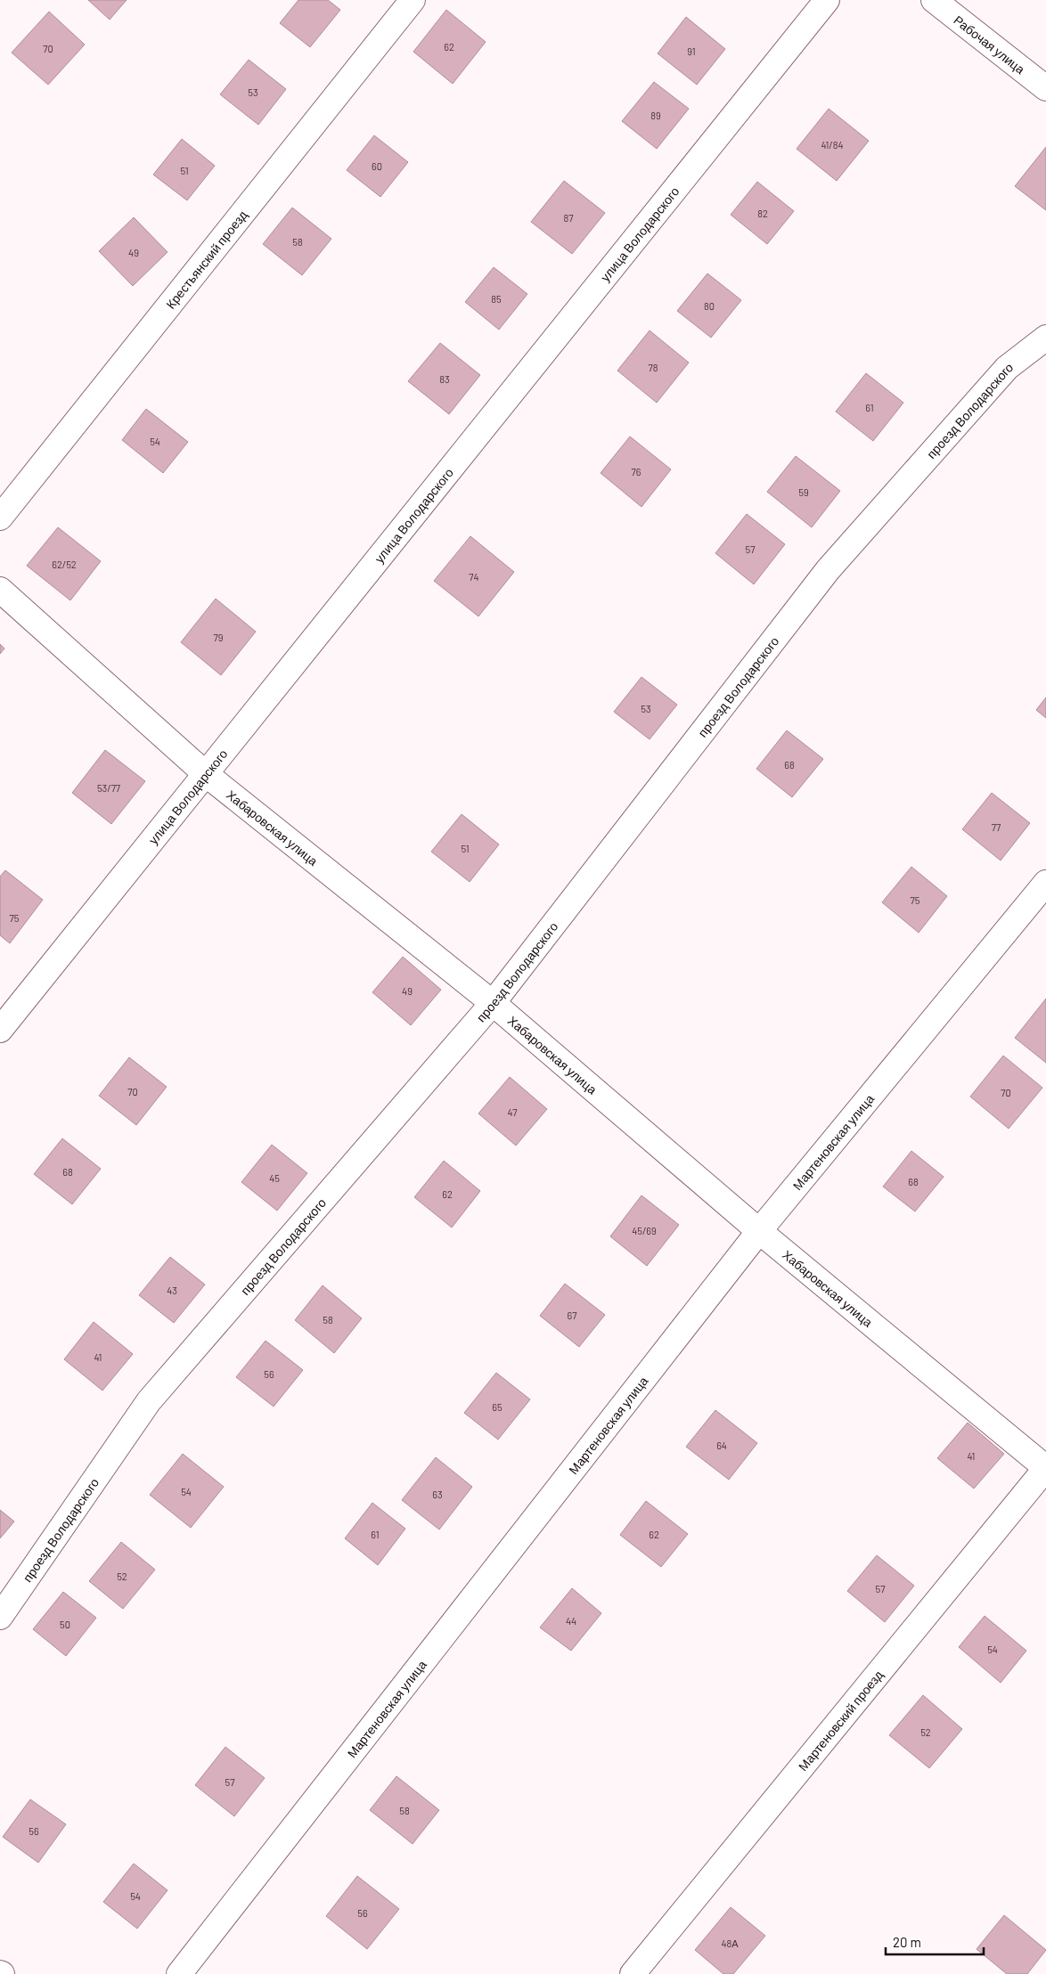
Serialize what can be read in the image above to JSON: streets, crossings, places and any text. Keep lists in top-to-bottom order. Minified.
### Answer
{"streets":{"street":["Рабочая улица","улица Володарского","Крестьянский проезд","проезд Володарского","Хабаровская улица","Мартеновская улица","Мартеновский проезд"]},"crossings":[["улица Володарского","Хабаровская улица"],["проезд Володарского","Хабаровская улица"],["Хабаровская улица","Мартеновская улица"],["Хабаровская улица","Мартеновский проезд"]],"house_numbers":["62","70","91","53","89","41/84","60","51","82","87","58","49","85","80","78","83","61","54","76","59","57","62/52","74","79","53","68","53/77","77","51","75","75","49","70","70","47","68","45","68","62","45/69","43","67","58","41","56","65","64","41","54","63","61","62","52","57","44","50","54","52","57","58","56","54","56","48А"],"scale_bar":"20 m"}
